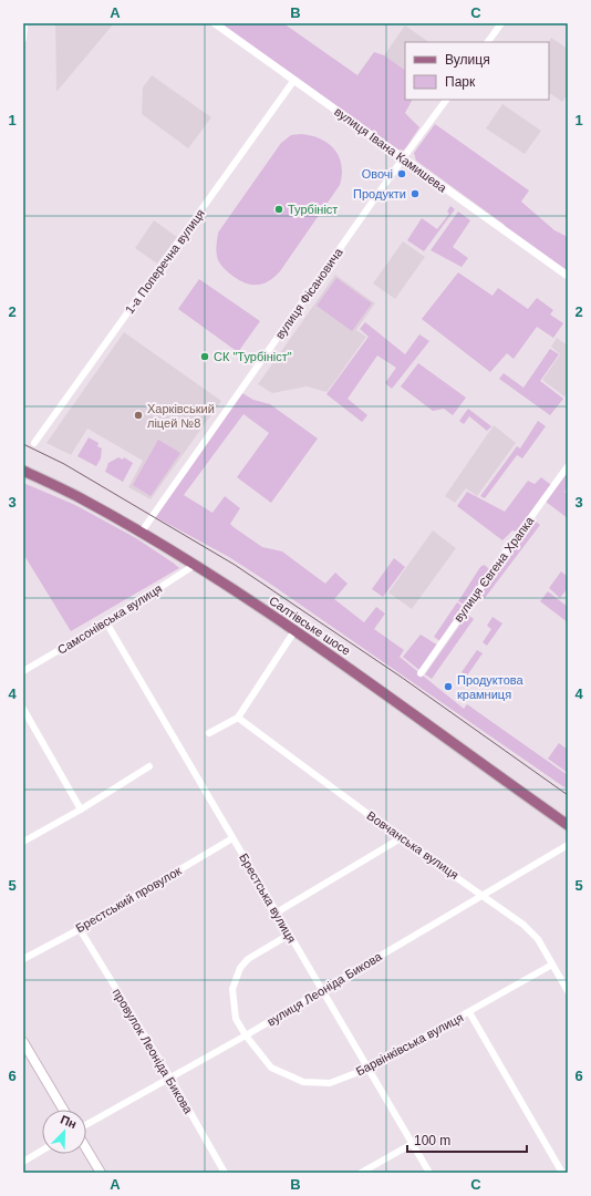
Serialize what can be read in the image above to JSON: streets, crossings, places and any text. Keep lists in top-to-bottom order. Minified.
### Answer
{"streets":{"main road":["Салтівське шосе"],"street":["вулиця Івана Камишева","1-а Поперечна вулиця","вулиця Фісановича","вулиця Євгена Храпка","Самсонівська вулиця","Вовчанська вулиця","Брестська вулиця","Брестський провулок","вулиця Леоніда Бикова","Барвінківська вулиця","провулок Леоніда Бикова"]},"crossings":[["вулиця Івана Камишева","1-а Поперечна вулиця"],["вулиця Івана Камишева","вулиця Фісановича"],["вулиця Фісановича","Салтівське шосе"],["Самсонівська вулиця","Салтівське шосе"],["Самсонівська вулиця","Брестська вулиця"],["Вовчанська вулиця","вулиця Леоніда Бикова"],["Вовчанська вулиця","Барвінківська вулиця"],["Брестська вулиця","Брестський провулок"],["Брестська вулиця","вулиця Леоніда Бикова"],["Брестська вулиця","Барвінківська вулиця"],["Брестський провулок","провулок Леоніда Бикова"],["вулиця Леоніда Бикова","Барвінківська вулиця"],["вулиця Леоніда Бикова","провулок Леоніда Бикова"]],"places":["Овочі","Продукти","Турбініст","СК \"Турбініст\"","Харківський ліцей №8","Продуктова крамниця"],"legend":["Вулиця","Парк"],"scale_bar":"100 m","north":"top right","grid":{"columns":["A","B","C"],"rows":["1","2","3","4","5","6"]}}
